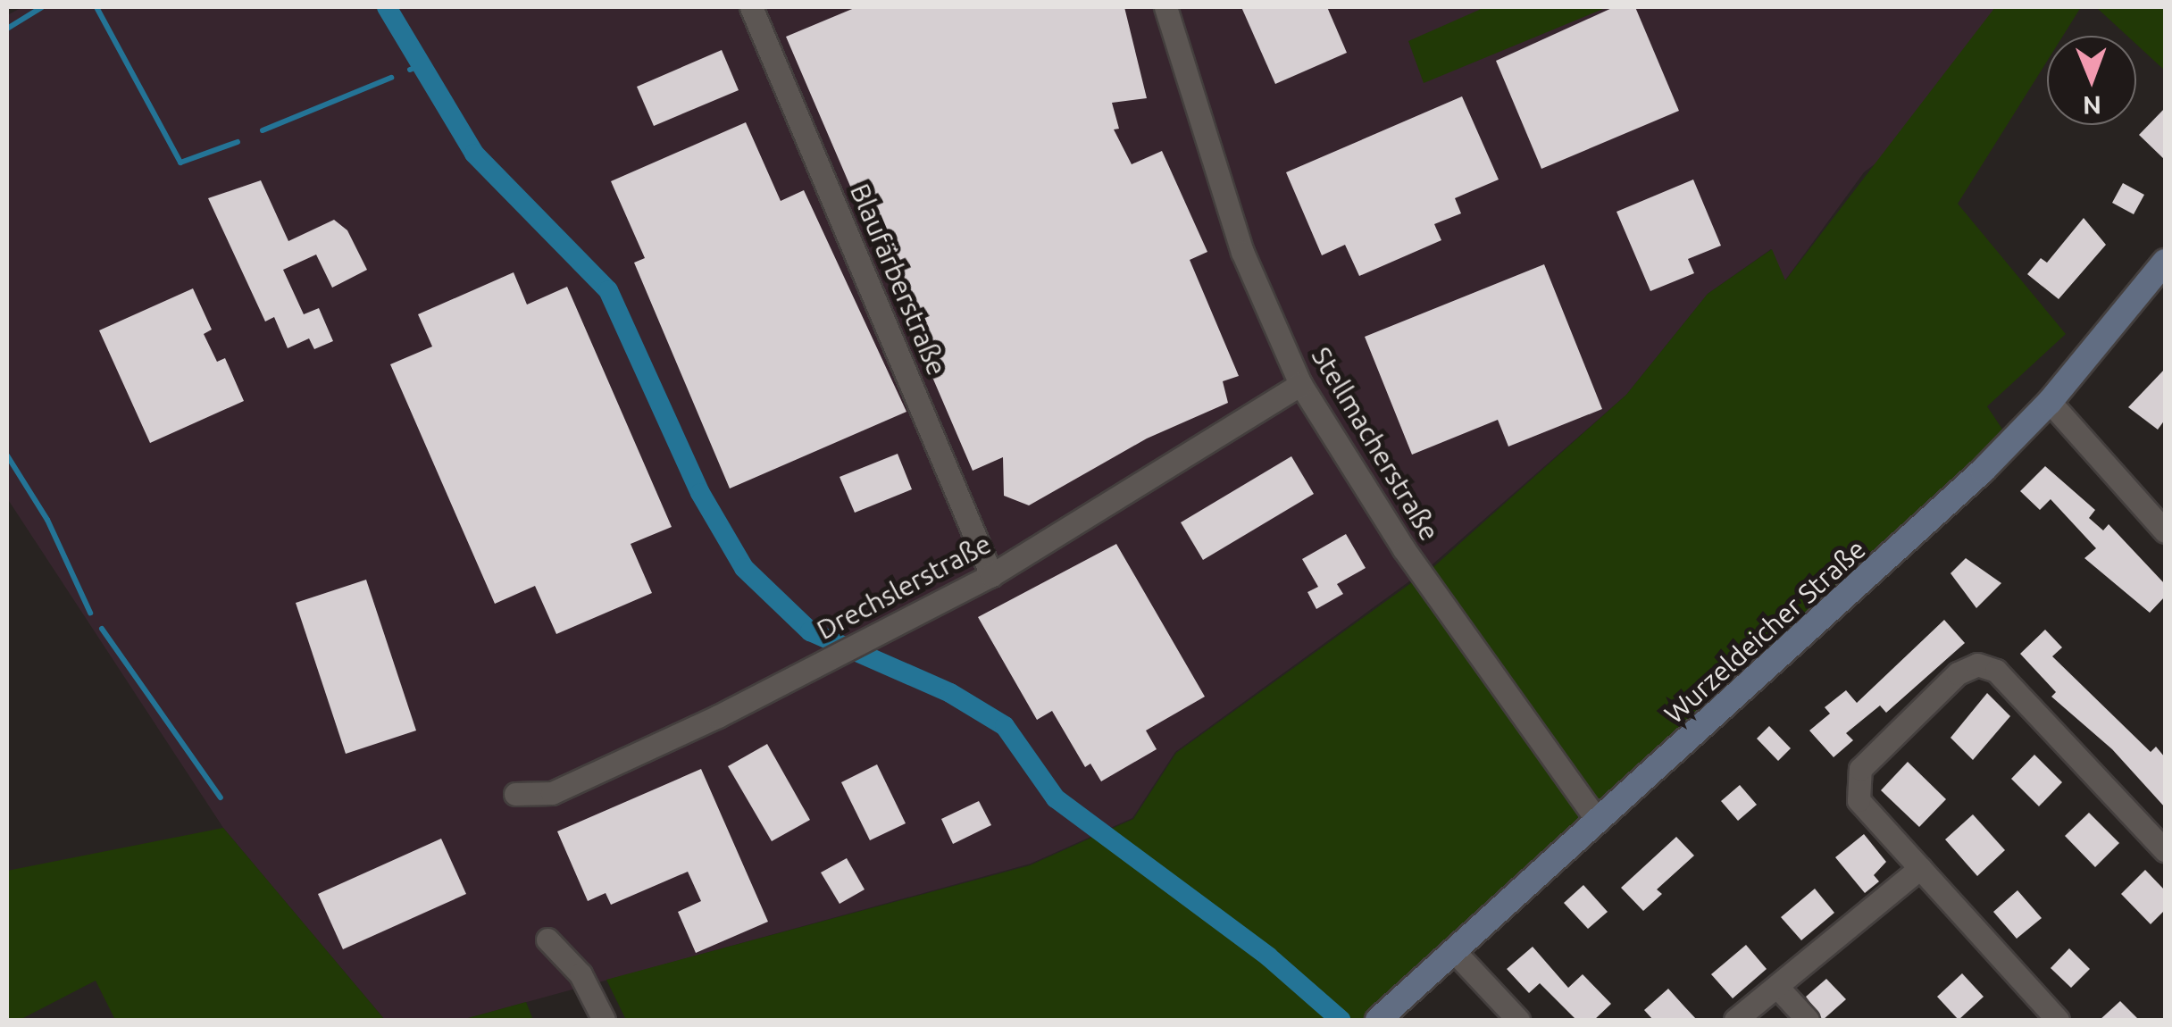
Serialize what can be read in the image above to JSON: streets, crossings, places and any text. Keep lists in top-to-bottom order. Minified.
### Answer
{"streets":{"main road":["Wurzeldeicher Straße"],"street":["Blaufärberstraße","Stellmacherstraße","Drechslerstraße"]},"crossings":[["Blaufärberstraße","Drechslerstraße"],["Stellmacherstraße","Drechslerstraße"],["Stellmacherstraße","Wurzeldeicher Straße"]],"north":"bottom"}
